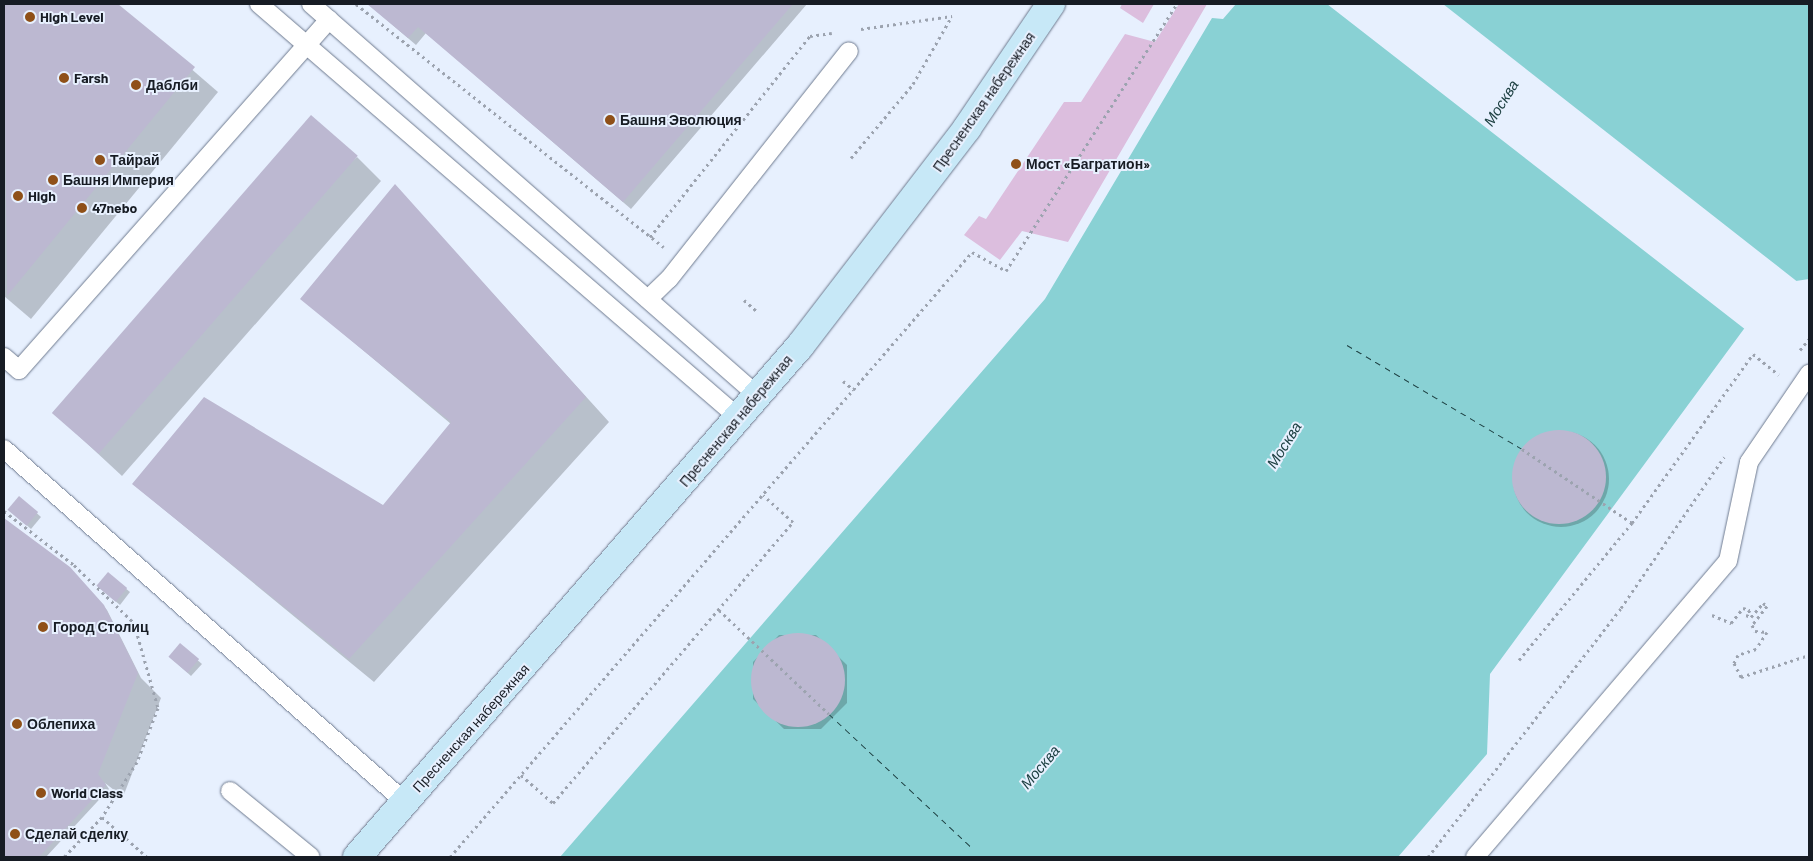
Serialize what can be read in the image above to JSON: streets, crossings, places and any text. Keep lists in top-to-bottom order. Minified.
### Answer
{"streets":{"main road":["Пресненская набережная"]},"water":["Москва"],"places":["High Level","Farsh","Даблби","Башня Эволюция","Тайрай","Мост «Багратион»","Башня Империя","High","47nebo","Город Столиц","Облепиха","World Class","Сделай сделку"]}
